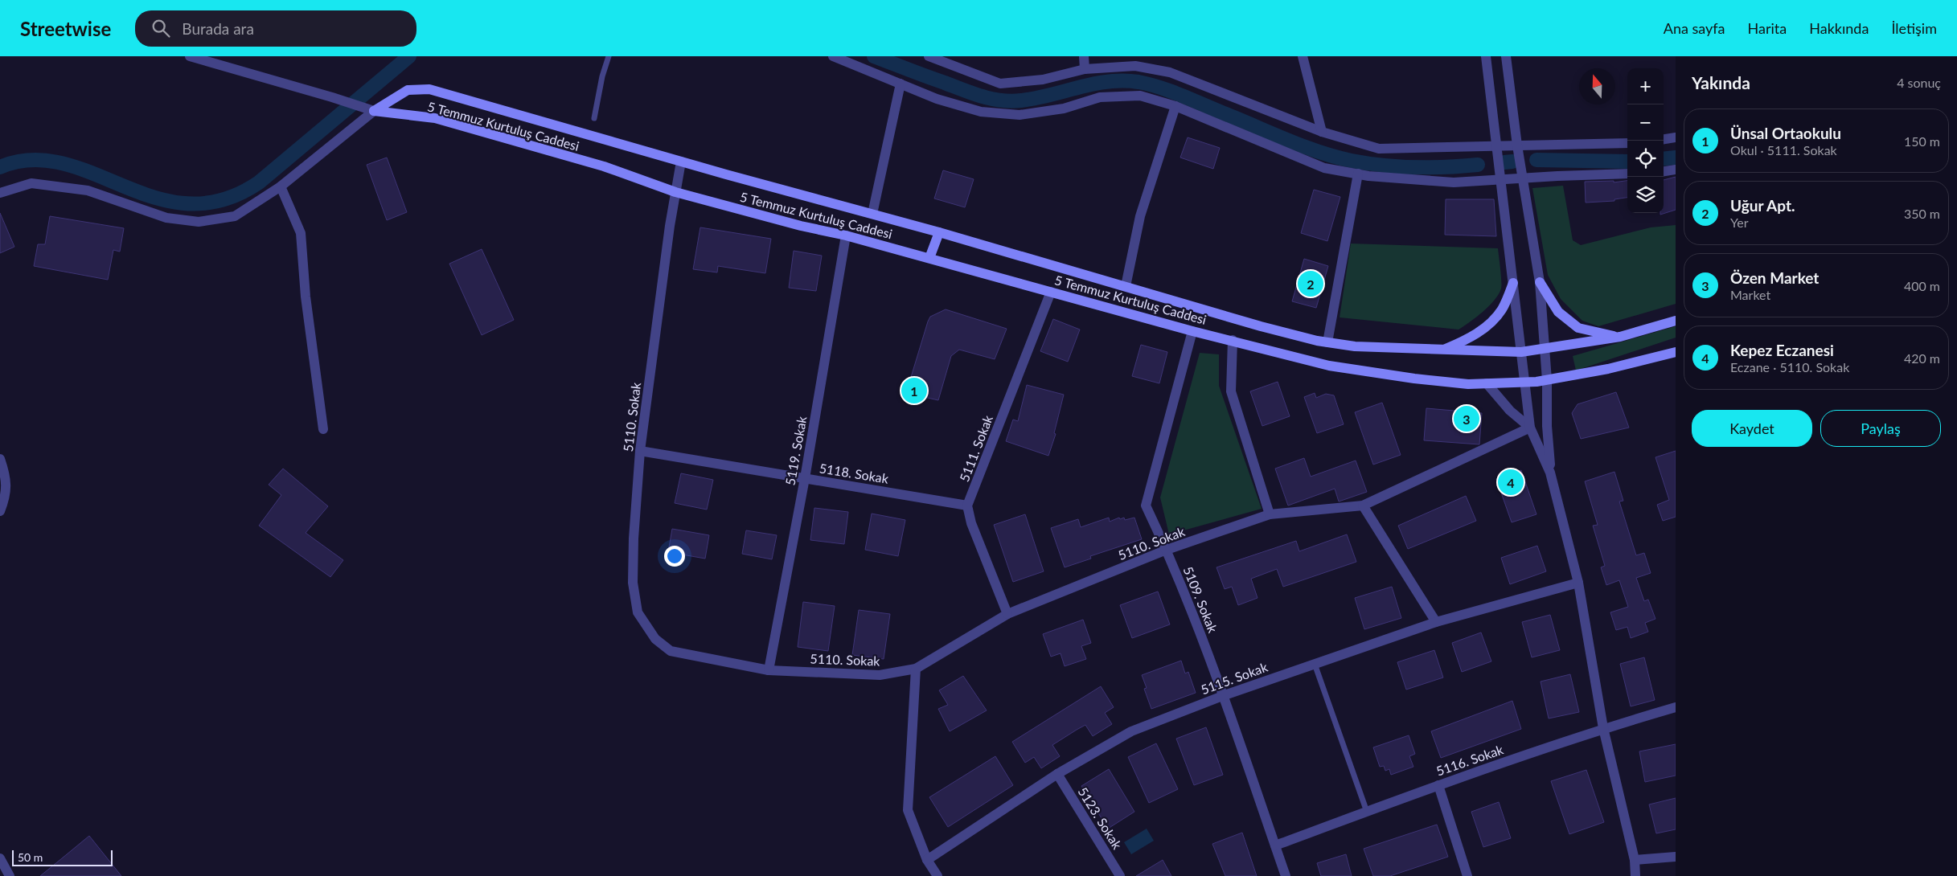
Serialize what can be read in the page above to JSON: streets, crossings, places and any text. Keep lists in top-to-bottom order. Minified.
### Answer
{"streets":{"main road":["5 Temmuz Kurtuluş Caddesi"],"street":["5110. Sokak","5111. Sokak","5119. Sokak","5118. Sokak","5109. Sokak","5115. Sokak","5116. Sokak","5123. Sokak"]},"crossings":[["5 Temmuz Kurtuluş Caddesi","5110. Sokak"],["5 Temmuz Kurtuluş Caddesi","5111. Sokak"],["5 Temmuz Kurtuluş Caddesi","5119. Sokak"],["5 Temmuz Kurtuluş Caddesi","5109. Sokak"],["5110. Sokak","5119. Sokak"],["5110. Sokak","5118. Sokak"],["5110. Sokak","5109. Sokak"],["5111. Sokak","5118. Sokak"],["5119. Sokak","5118. Sokak"],["5109. Sokak","5115. Sokak"],["5109. Sokak","5116. Sokak"],["5115. Sokak","5123. Sokak"]],"scale_bar":"50 m","north":"top","page":{"header":"Streetwise","search":"Burada ara","nav":["Ana sayfa","Harita","Hakkında","İletişim"],"heading":["Yakında","4 sonuç"],"map_buttons":["+","−"],"list":[{"mark":"1","name":"Ünsal Ortaokulu","note":"Okul · 5111. Sokak","value":"150 m"},{"mark":"2","name":"Uğur Apt.","note":"Yer","value":"350 m"},{"mark":"3","name":"Özen Market","note":"Market","value":"400 m"},{"mark":"4","name":"Kepez Eczanesi","note":"Eczane · 5110. Sokak","value":"420 m"}],"pins":["2","1","3","4"],"buttons":["Kaydet","Paylaş"],"scale":"50 m"}}
